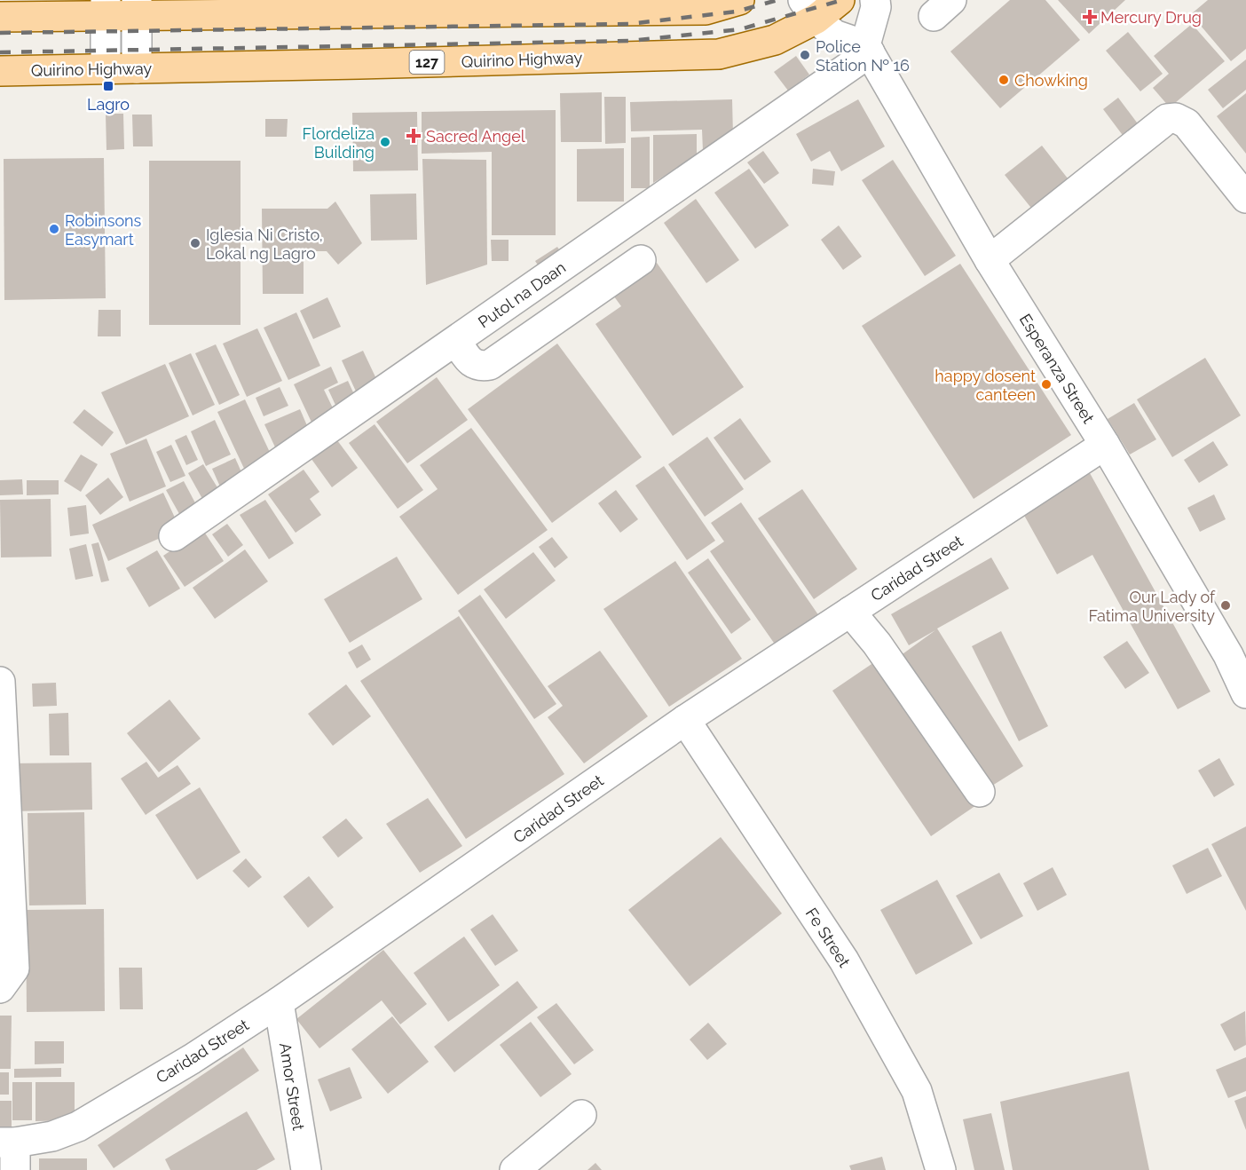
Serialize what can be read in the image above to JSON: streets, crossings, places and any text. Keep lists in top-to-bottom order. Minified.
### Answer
{"streets":{"main road":["Quirino Highway","127"],"street":["Putol na Daan","Esperanza Street","Caridad Street","Fe Street","Amor Street"]},"crossings":[["Putol na Daan","Esperanza Street"],["Esperanza Street","Caridad Street"],["Caridad Street","Fe Street"],["Caridad Street","Amor Street"]],"places":{"health":["Mercury Drug","Sacred Angel"],"other":["Police Station № 16","Chowking","Flordeliza Building","Robinsons Easymart","Iglesia Ni Cristo, Lokal ng Lagro","happy dosent canteen","Our Lady of Fatima University"],"transit":["Lagro"]}}
